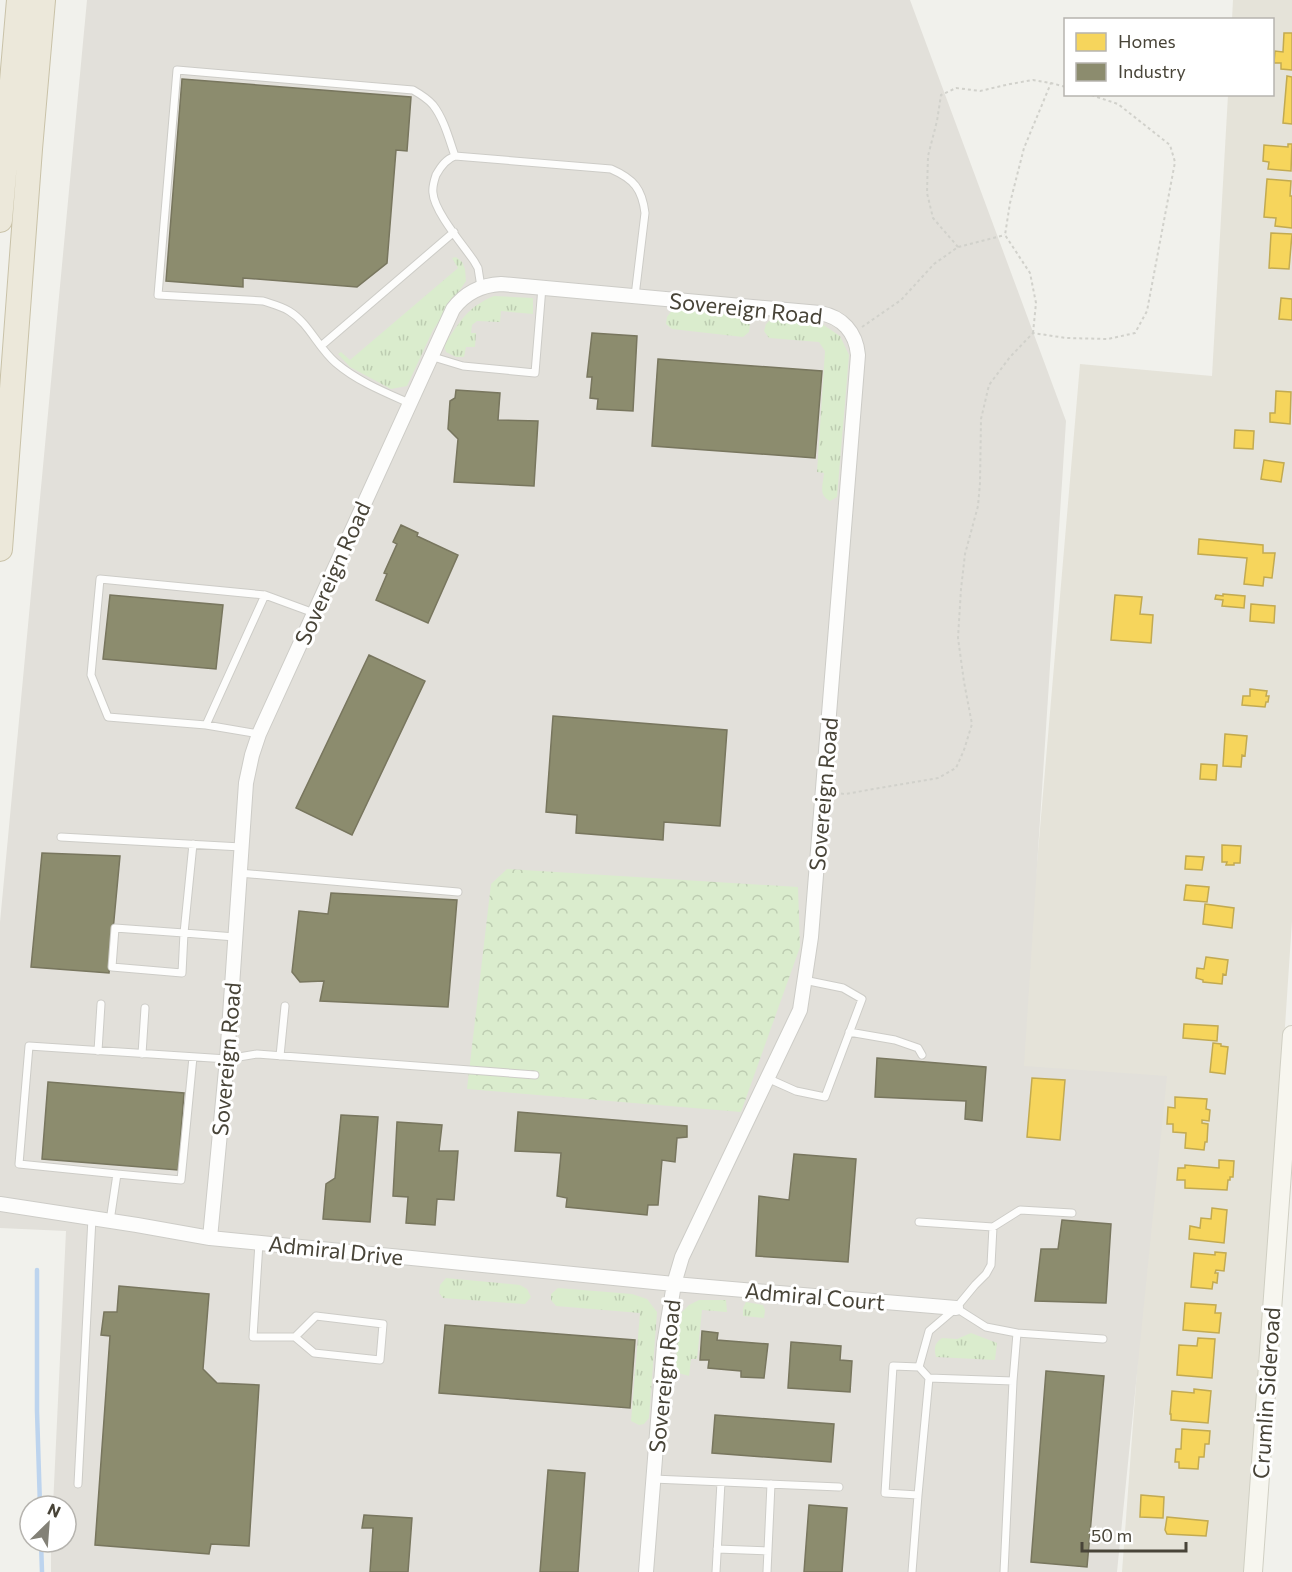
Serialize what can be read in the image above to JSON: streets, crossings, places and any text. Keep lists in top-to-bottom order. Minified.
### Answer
{"streets":{"street":["Sovereign Road","Admiral Drive","Admiral Court","Crumlin Sideroad"]},"crossings":[["Sovereign Road","Admiral Drive"],["Sovereign Road","Admiral Court"],["Admiral Drive","Admiral Court"]],"legend":["Homes","Industry"],"scale_bar":"50 m","north":"top right"}
